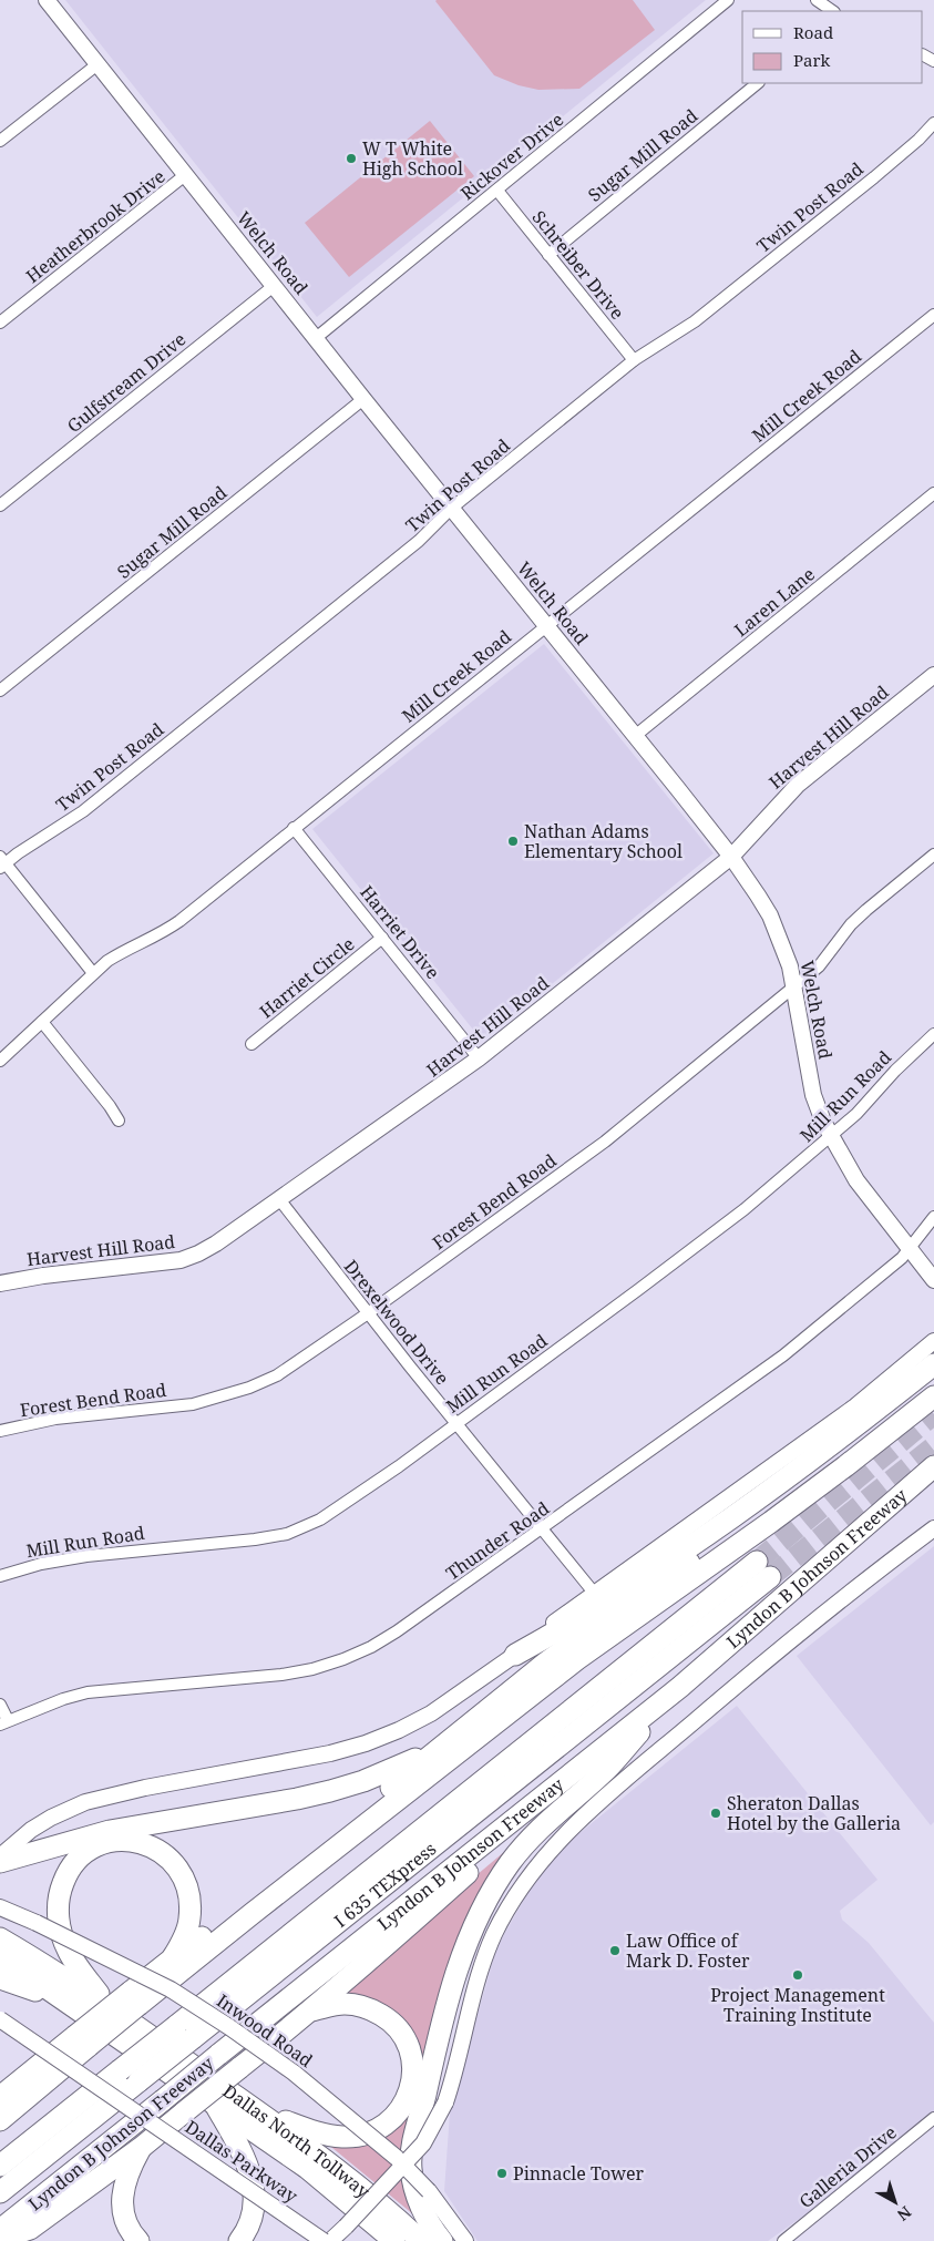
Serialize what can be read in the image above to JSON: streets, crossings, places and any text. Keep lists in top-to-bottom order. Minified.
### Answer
{"streets":{"highway":["Lyndon B Johnson Freeway","I 635 TEXpress","Dallas North Tollway"],"main road":["Welch Road","Harvest Hill Road","Inwood Road","Dallas Parkway"],"street":["Sugar Mill Road","Rickover Drive","Twin Post Road","Heatherbrook Drive","Schreiber Drive","Gulfstream Drive","Mill Creek Road","Laren Lane","Harriet Drive","Harriet Circle","Mill Run Road","Forest Bend Road","Drexelwood Drive","Thunder Road","Galleria Drive"]},"crossings":[["Sugar Mill Road","Welch Road"],["Sugar Mill Road","Schreiber Drive"],["Rickover Drive","Welch Road"],["Rickover Drive","Schreiber Drive"],["Twin Post Road","Welch Road"],["Twin Post Road","Schreiber Drive"],["Heatherbrook Drive","Welch Road"],["Welch Road","Gulfstream Drive"],["Welch Road","Mill Creek Road"],["Welch Road","Laren Lane"],["Welch Road","Harvest Hill Road"],["Welch Road","Mill Run Road"],["Welch Road","Forest Bend Road"],["Welch Road","Thunder Road"],["Mill Creek Road","Harriet Drive"],["Harvest Hill Road","Harriet Drive"],["Harvest Hill Road","Drexelwood Drive"],["Harriet Drive","Harriet Circle"],["Mill Run Road","Drexelwood Drive"],["Forest Bend Road","Drexelwood Drive"],["Drexelwood Drive","Thunder Road"],["Lyndon B Johnson Freeway","Inwood Road"]],"places":["W T White High School","Nathan Adams Elementary School","Sheraton Dallas Hotel by the Galleria","Law Office of Mark D. Foster","Project Management Training Institute","Pinnacle Tower"],"legend":["Road","Park"],"north":"bottom right"}
